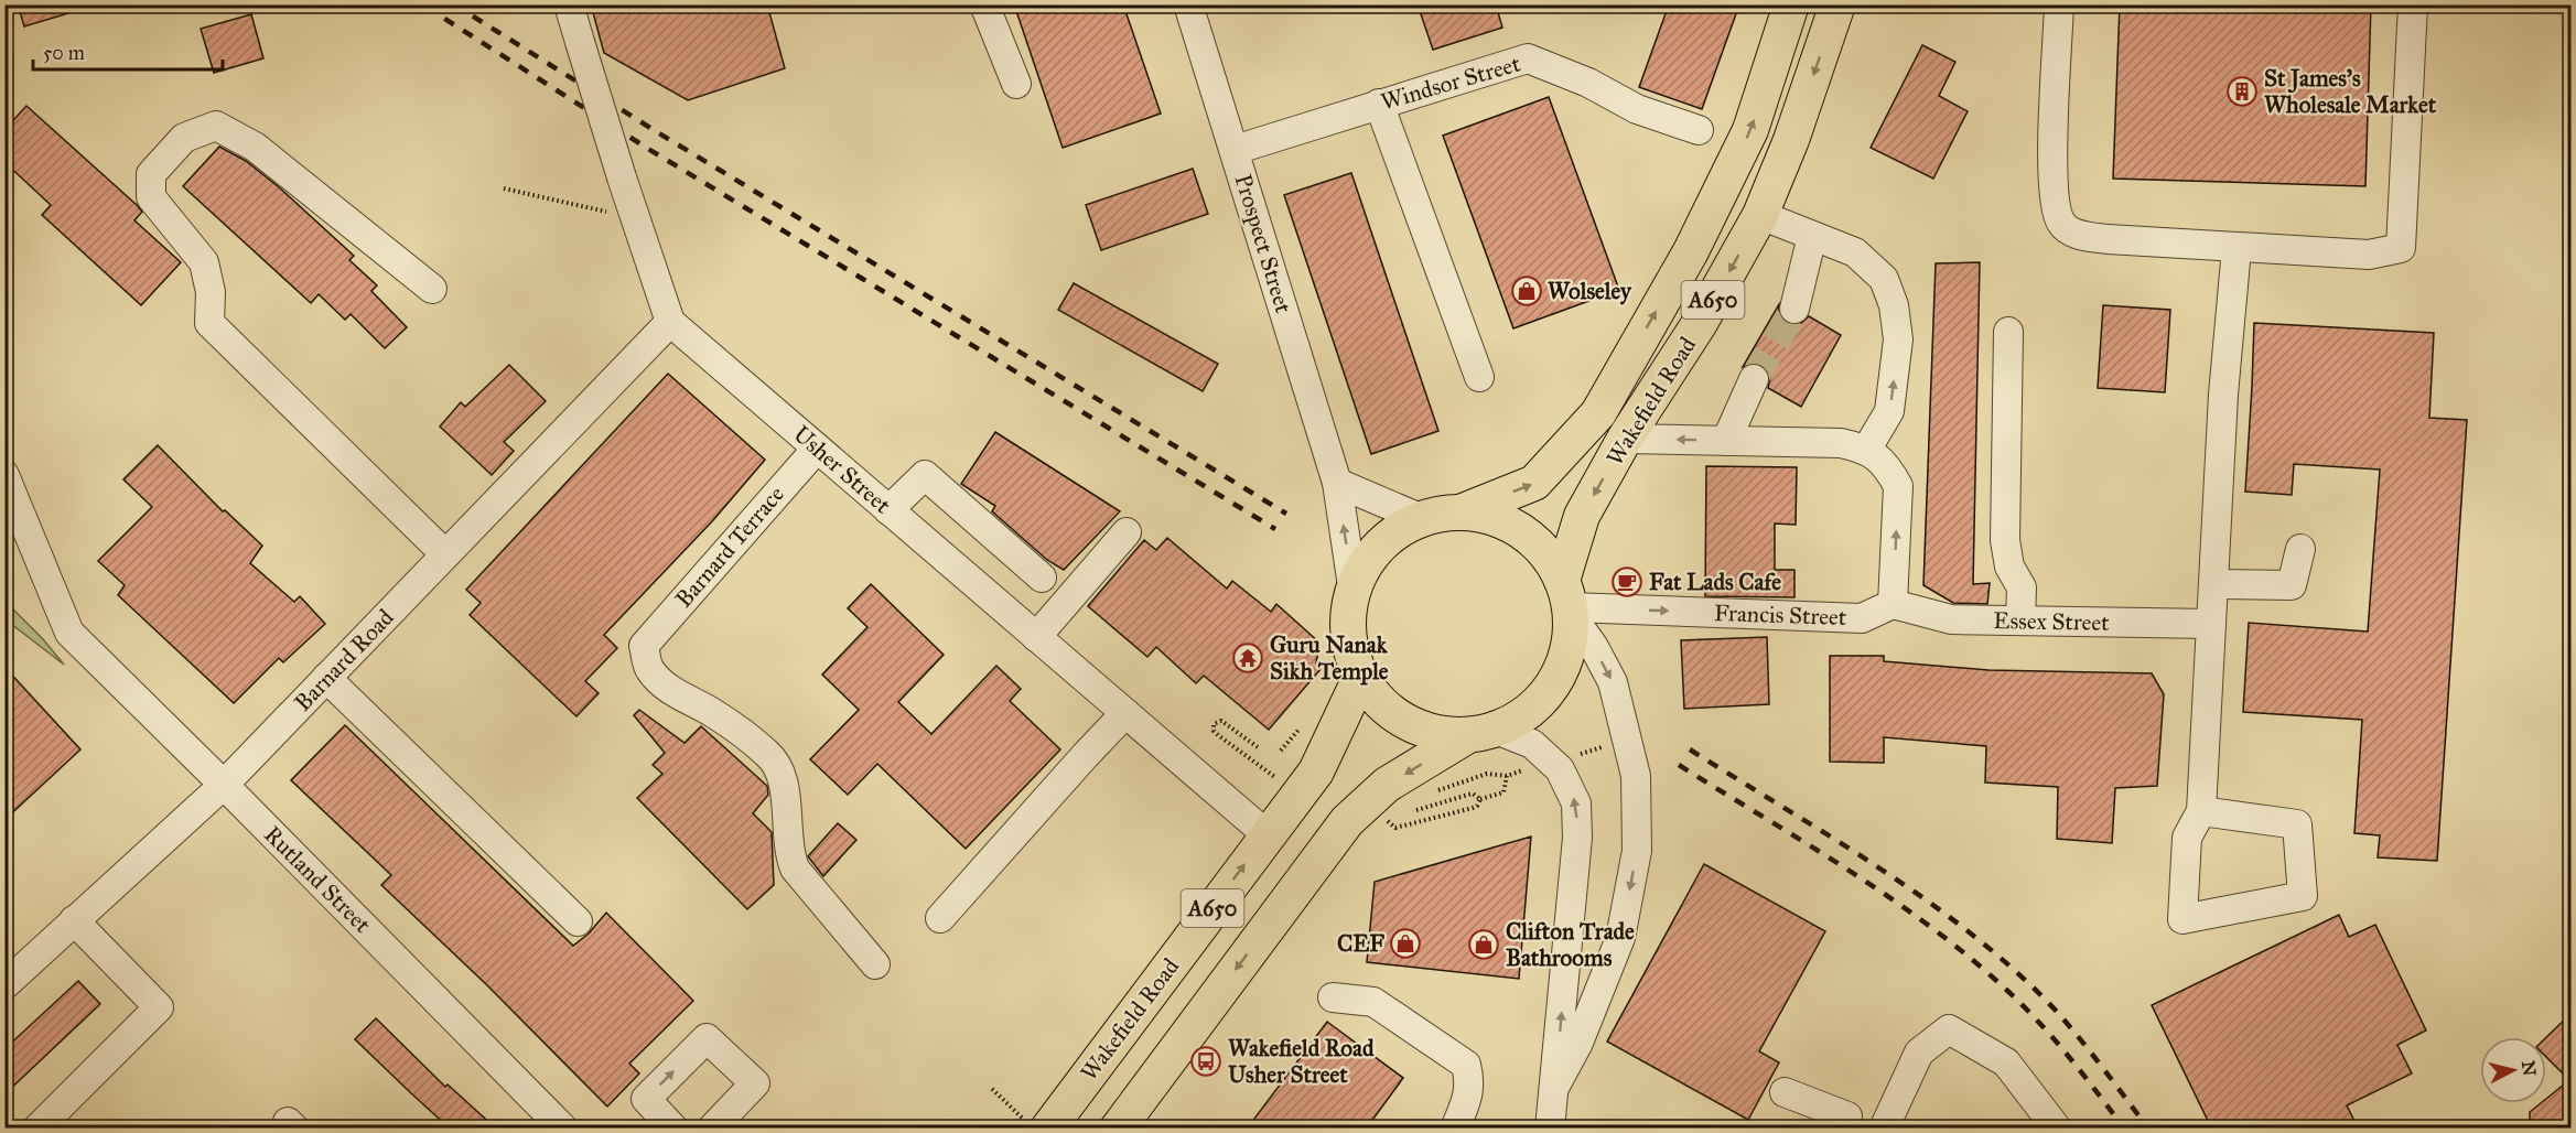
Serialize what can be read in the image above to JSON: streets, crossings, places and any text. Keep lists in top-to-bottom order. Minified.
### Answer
{"streets":{"main road":["A650","Wakefield Road"],"street":["Windsor Street","Prospect Street","Usher Street","Barnard Terrace","Francis Street","Essex Street","Barnard Road","Rutland Street"]},"crossings":[["Windsor Street","Prospect Street"],["Prospect Street","A650"],["Prospect Street","Wakefield Road"],["Prospect Street","Francis Street"],["A650","Wakefield Road"],["A650","Francis Street"],["Wakefield Road","Usher Street"],["Wakefield Road","Francis Street"],["Usher Street","Barnard Terrace"],["Usher Street","Barnard Road"],["Francis Street","Essex Street"],["Barnard Road","Rutland Street"]],"places":{"building":["St James's Wholesale Market"],"shop":["Wolseley","CEF","Clifton Trade Bathrooms"],"cafe":["Fat Lads Cafe"],"temple":["Guru Nanak Sikh Temple"],"bus stop":["Wakefield Road Usher Street"]},"scale_bar":"50 m","north":"right"}
